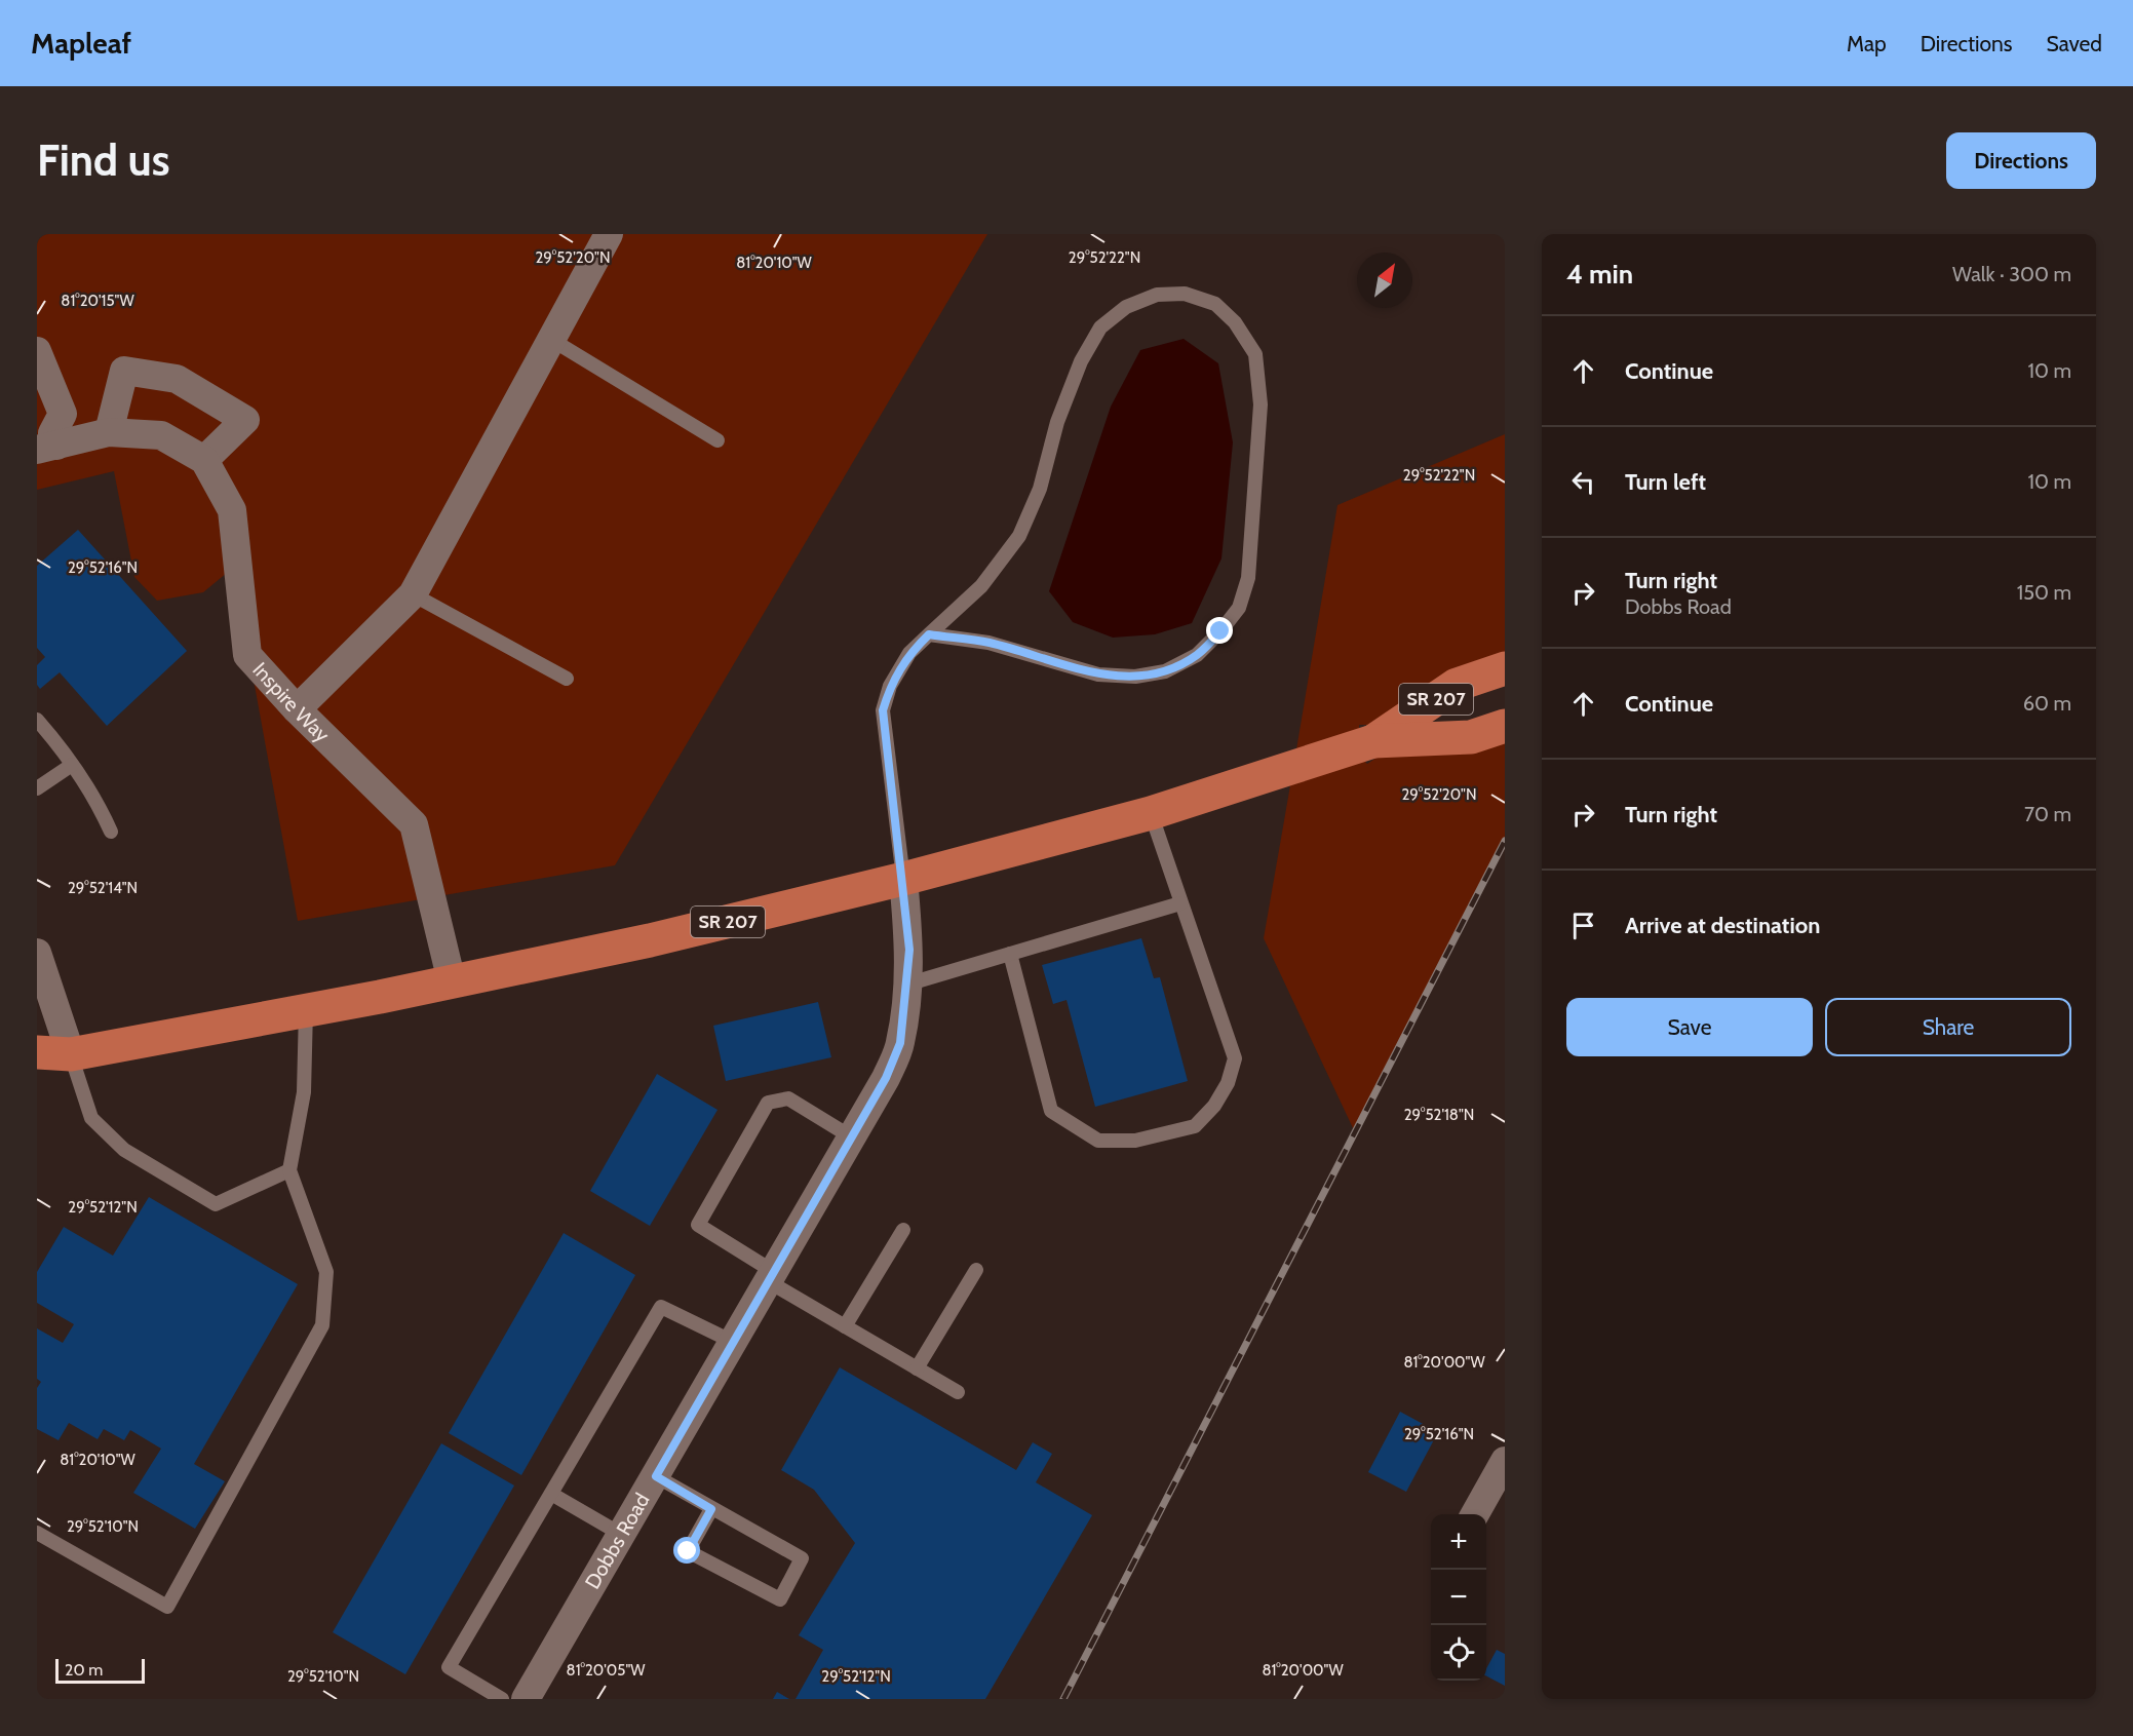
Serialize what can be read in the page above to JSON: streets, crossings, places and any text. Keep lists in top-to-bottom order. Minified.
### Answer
{"streets":{"highway":["SR 207"],"street":["Inspire Way","Dobbs Road"]},"crossings":[["SR 207","Inspire Way"],["SR 207","Dobbs Road"]],"scale_bar":"20 m","north":"top right","page":{"header":"Mapleaf","nav":["Map","Directions","Saved"],"buttons":["Directions",["Save","Share"]],"title":"Find us","heading":["4 min","Walk · 300 m"],"list":[["Continue","10 m"],["Turn left","10 m"],["Turn right","Dobbs Road","150 m"],["Continue","60 m"],["Turn right","70 m"],"Arrive at destination"],"map_buttons":["+","−"],"scale":"20 m"},"coordinates":["29°52'20\"N","29°52'22\"N","81°20'10\"W","81°20'15\"W","29°52'16\"N","29°52'14\"N","29°52'18\"N","29°52'12\"N","81°20'00\"W","29°52'10\"N","81°20'05\"W"]}
